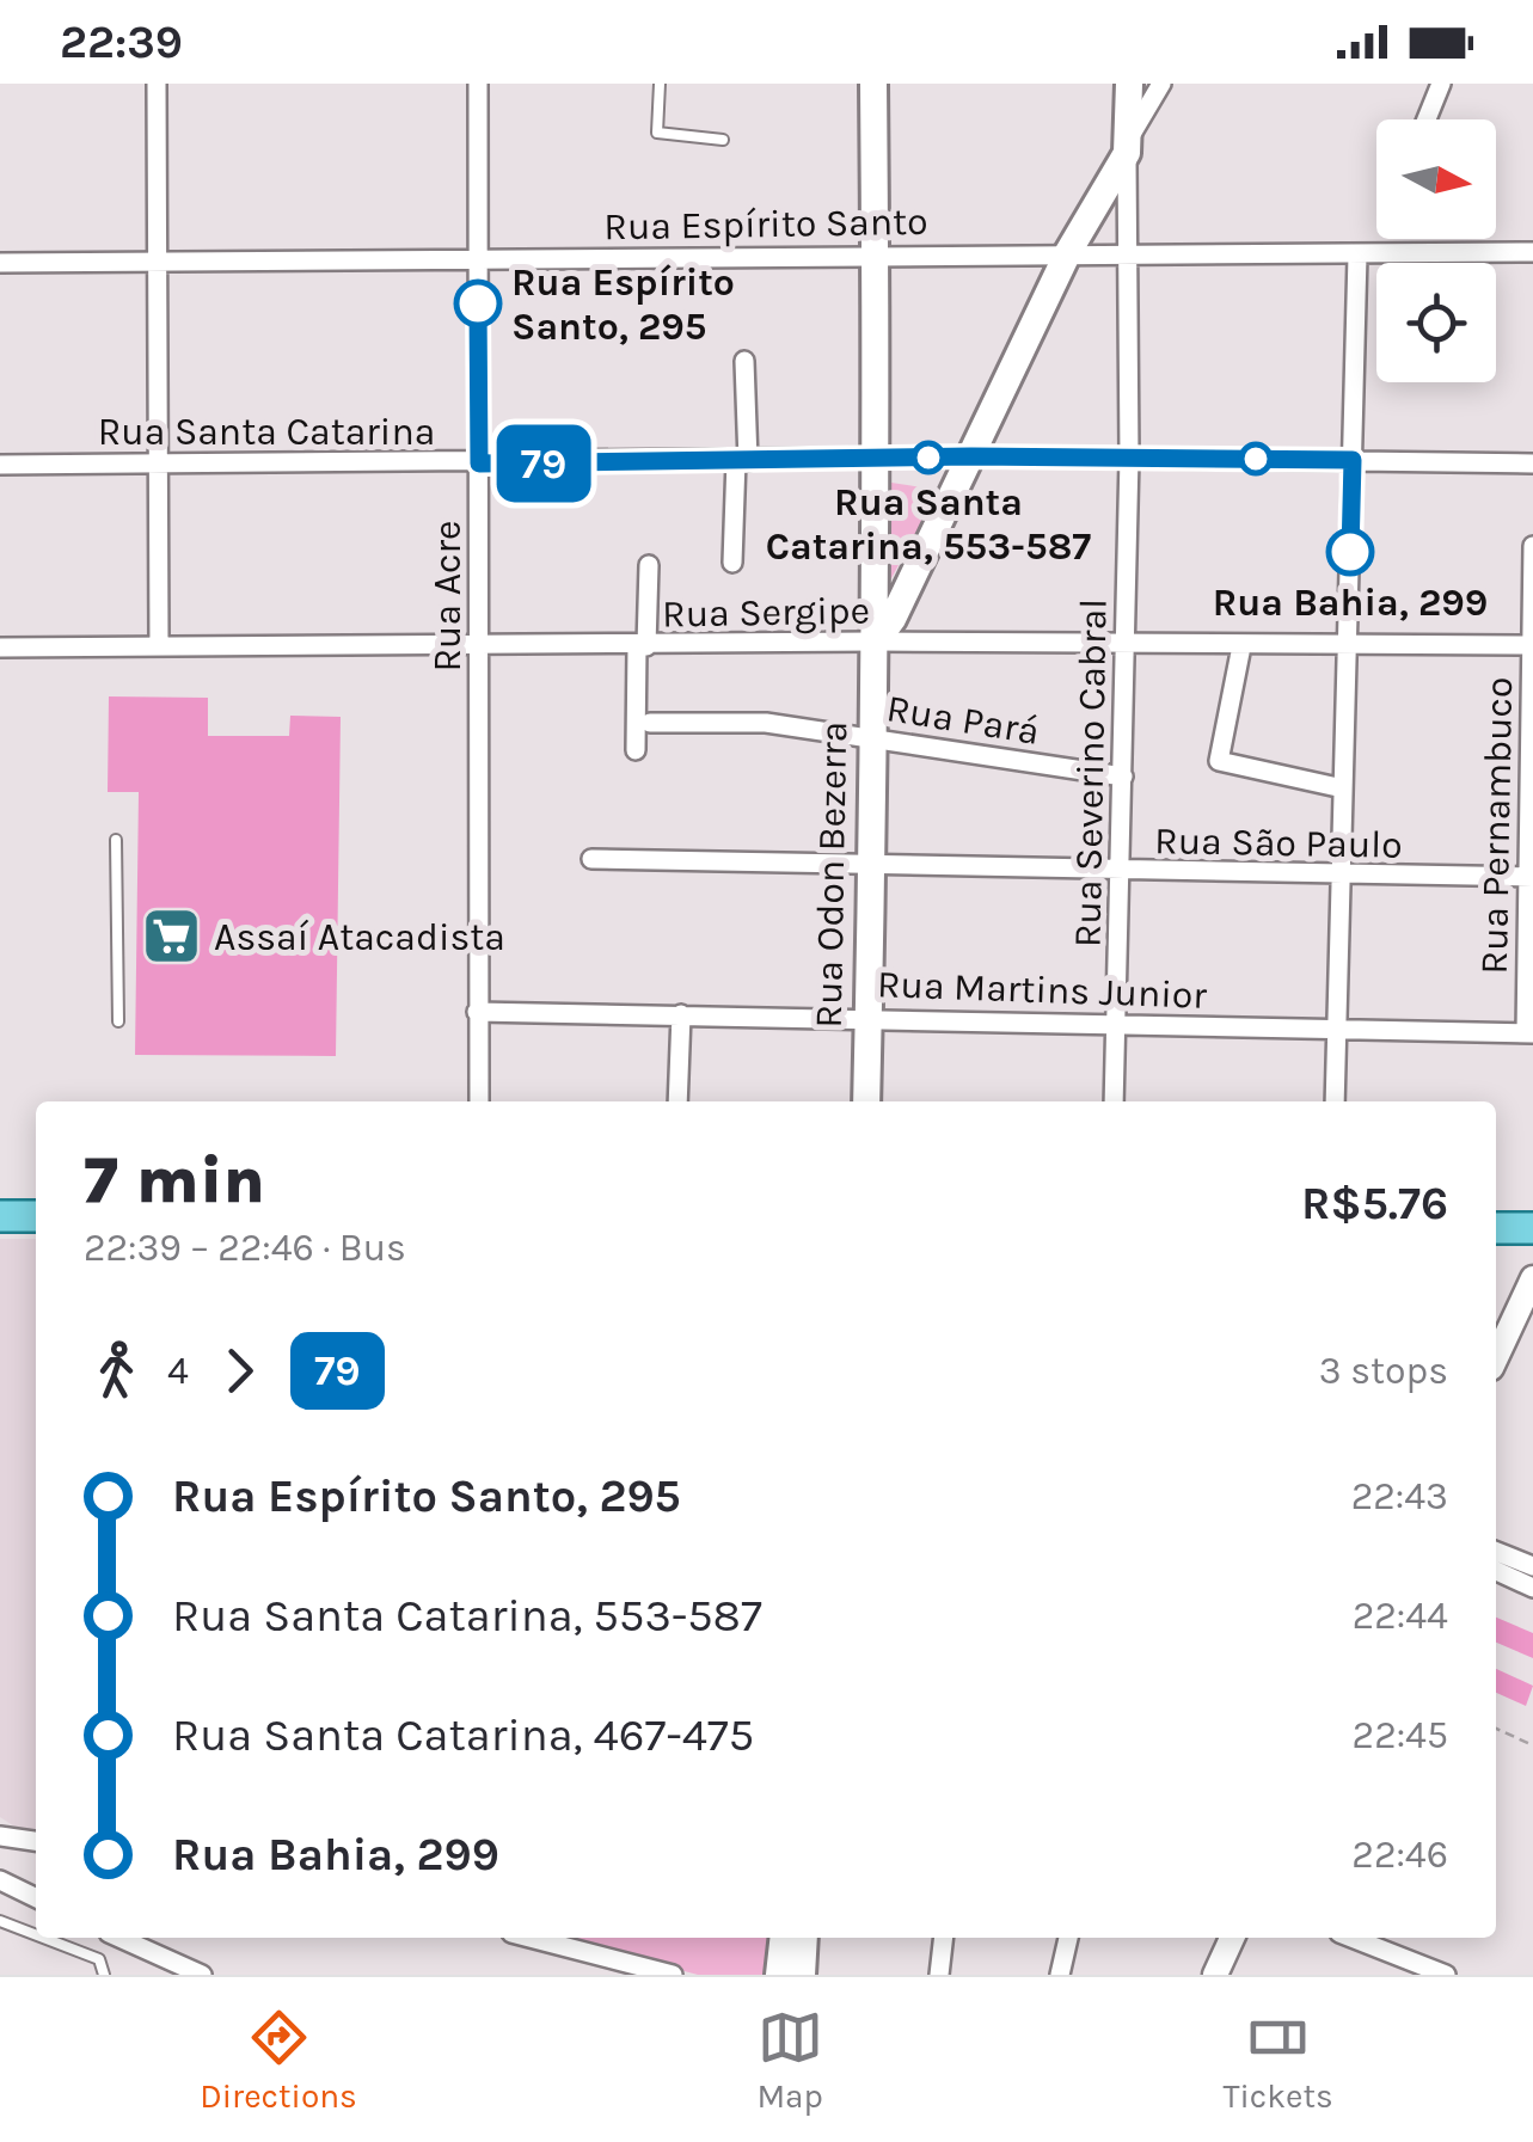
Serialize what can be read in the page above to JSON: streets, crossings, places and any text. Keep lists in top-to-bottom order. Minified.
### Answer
{"streets":{"main road":["Rua Odon Bezerra"],"street":["Rua Espírito Santo","Rua Santa Catarina","Rua Acre","Rua Sergipe","Rua Pará","Rua Severino Cabral","Rua Pernambuco","Rua São Paulo","Rua Martins Junior"]},"crossings":[["Rua Espírito Santo","Rua Acre"],["Rua Espírito Santo","Rua Severino Cabral"],["Rua Espírito Santo","Rua Odon Bezerra"],["Rua Santa Catarina","Rua Acre"],["Rua Santa Catarina","Rua Severino Cabral"],["Rua Santa Catarina","Rua Odon Bezerra"],["Rua Acre","Rua Sergipe"],["Rua Acre","Rua Martins Junior"],["Rua Sergipe","Rua Severino Cabral"],["Rua Sergipe","Rua Pernambuco"],["Rua Sergipe","Rua Odon Bezerra"],["Rua Pará","Rua Severino Cabral"],["Rua Pará","Rua Odon Bezerra"],["Rua Severino Cabral","Rua São Paulo"],["Rua Severino Cabral","Rua Martins Junior"],["Rua Pernambuco","Rua São Paulo"],["Rua Pernambuco","Rua Martins Junior"],["Rua São Paulo","Rua Odon Bezerra"],["Rua Odon Bezerra","Rua Martins Junior"]],"places":{"other":["Rua Espírito Santo, 295","Rua Santa Catarina, 553-587","Rua Bahia, 299"],"supermarket":["Assaí Atacadista"]},"lines":["bus line 79"],"north":"right","page":{"status":"22:39","on_map":"79","heading":["7 min","22:39 – 22:46 · Bus","R$5.76"],"legs":["4","79","3 stops"],"list":[{"name":"Rua Espírito Santo, 295","value":"22:43"},{"name":"Rua Santa Catarina, 553-587","value":"22:44"},{"name":"Rua Santa Catarina, 467-475","value":"22:45"},{"name":"Rua Bahia, 299","value":"22:46"}],"tabs":["Directions","Map","Tickets"]}}
